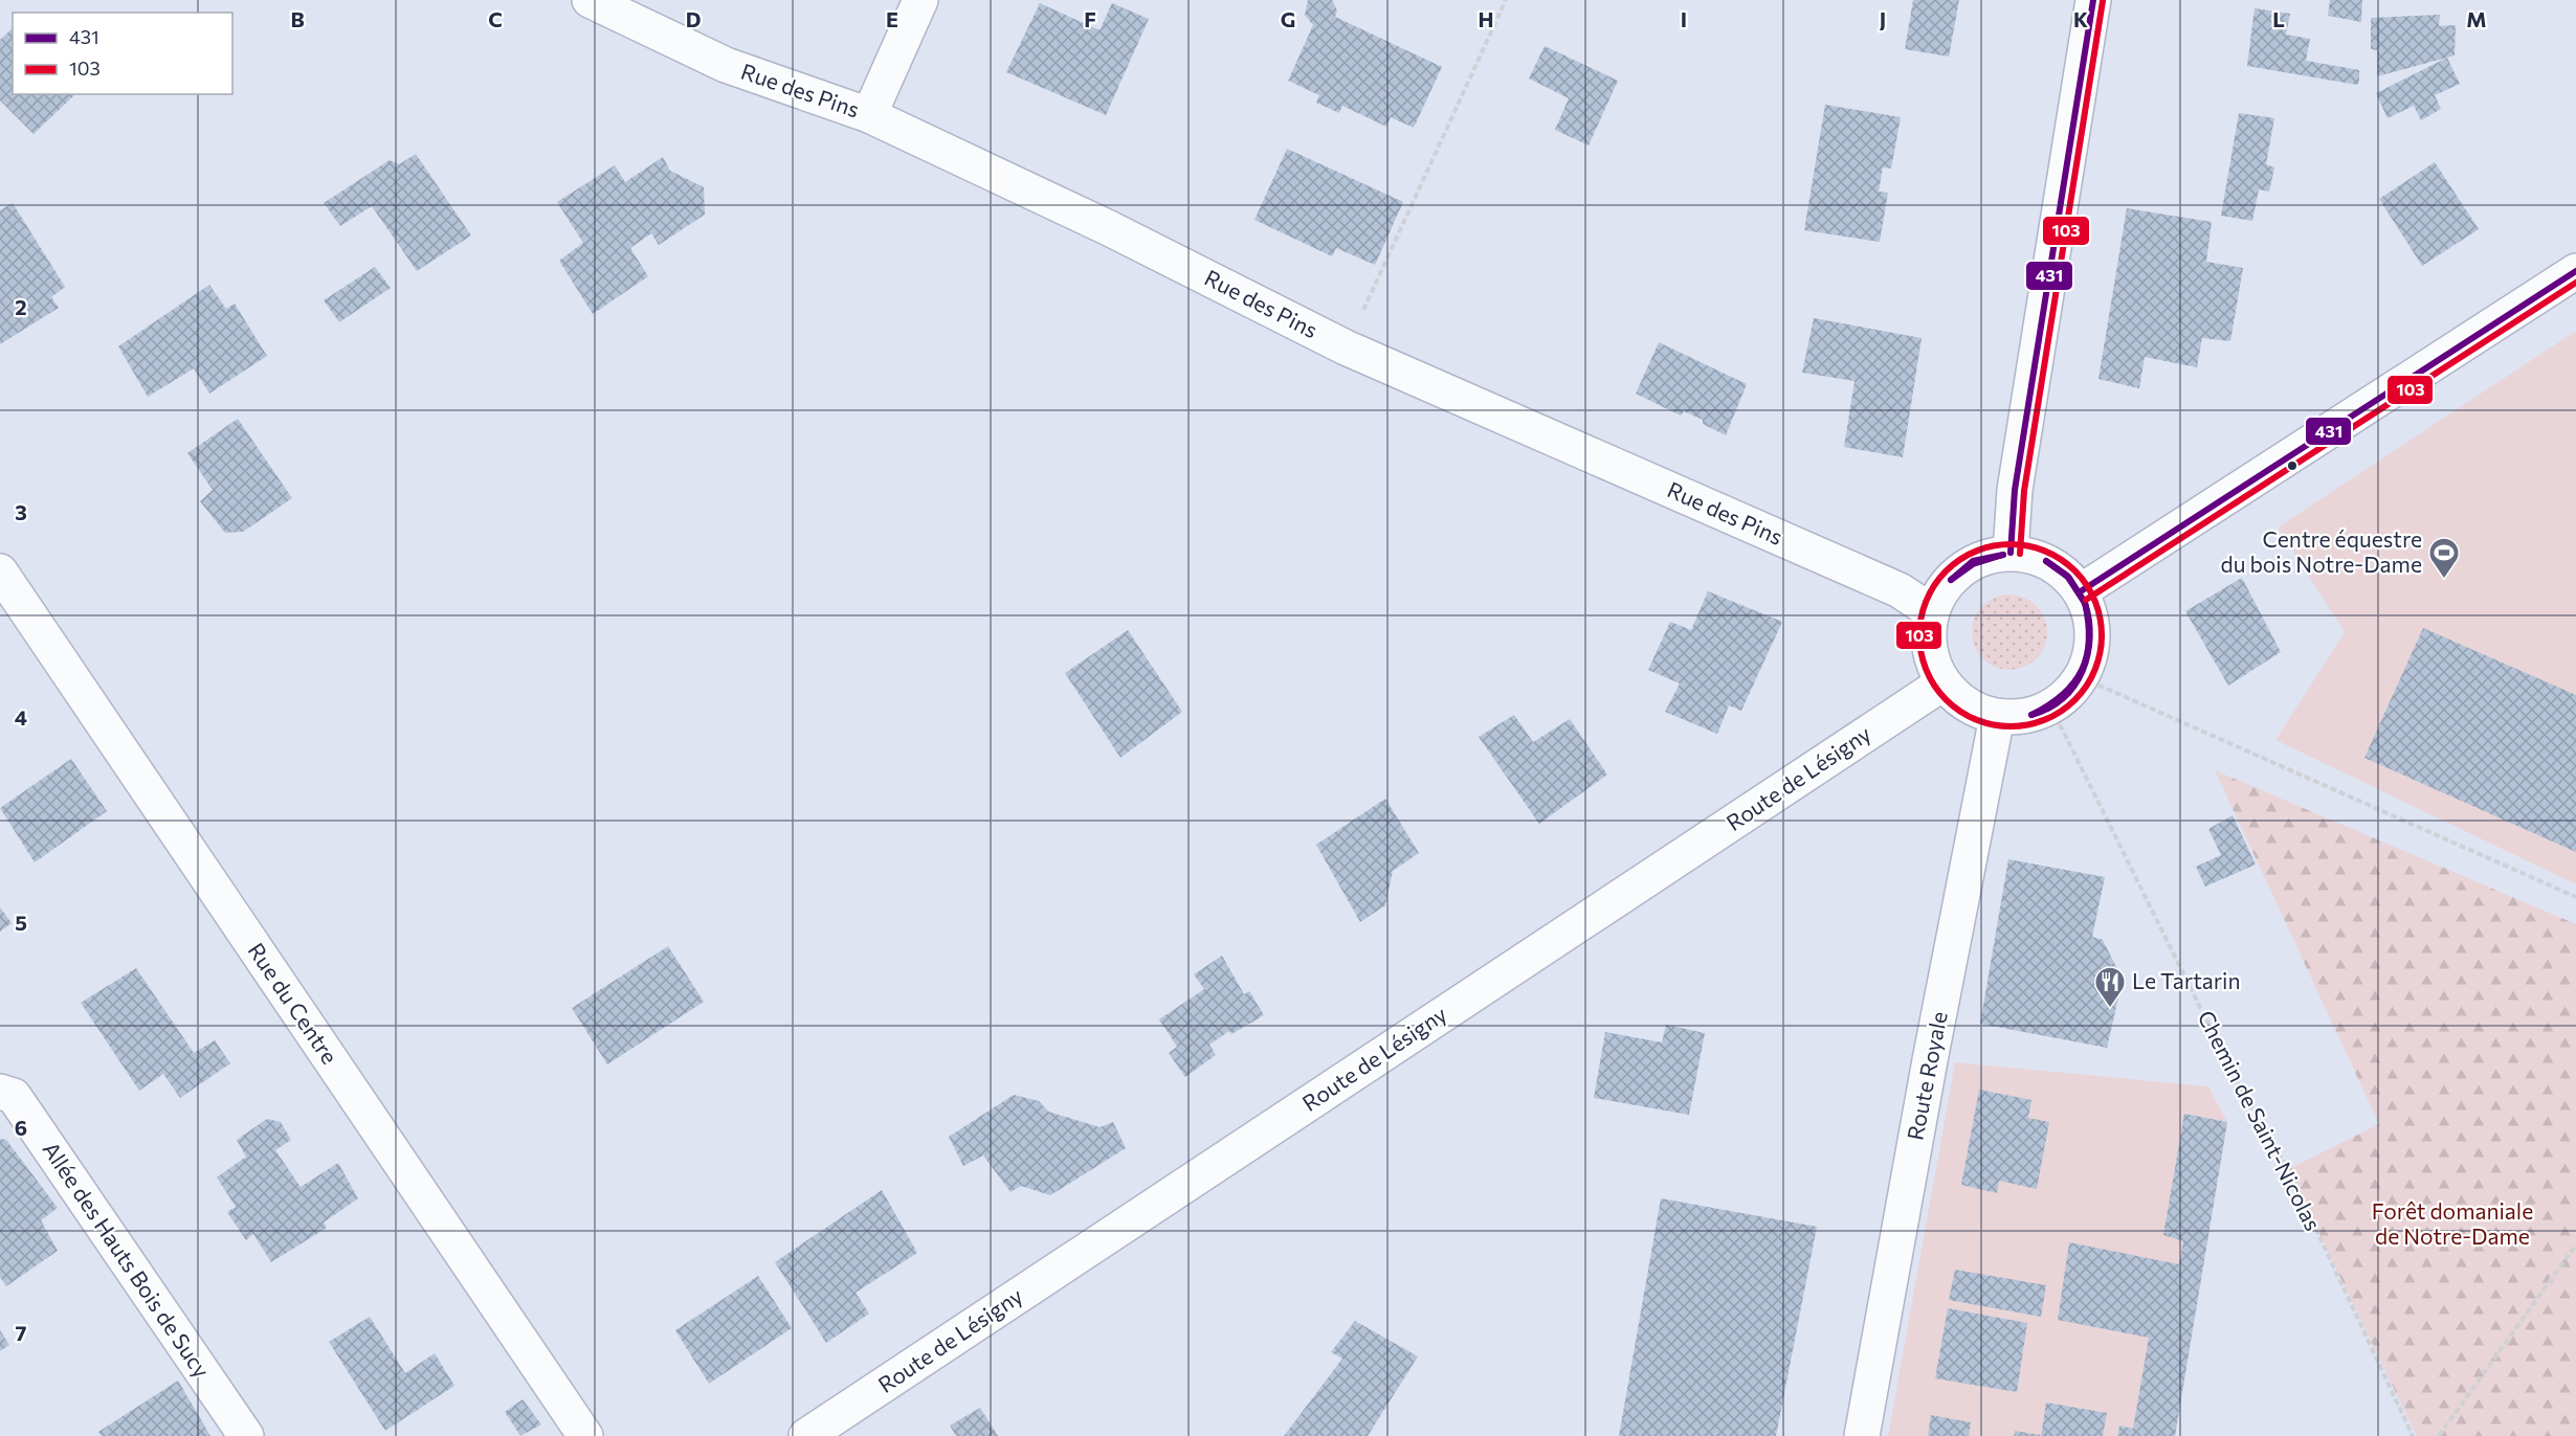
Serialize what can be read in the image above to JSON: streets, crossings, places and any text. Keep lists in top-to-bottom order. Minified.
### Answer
{"streets":{"street":["Rue des Pins","Route de Lésigny","Rue du Centre","Route Royale","Allée des Hauts Bois de Sucy"],"path":["Chemin de Saint-Nicolas"]},"crossings":[["Rue des Pins","Route de Lésigny"],["Rue des Pins","Route Royale"],["Rue des Pins","Chemin de Saint-Nicolas"],["Route de Lésigny","Route Royale"],["Route de Lésigny","Chemin de Saint-Nicolas"],["Route Royale","Chemin de Saint-Nicolas"]],"parks":["Forêt domaniale de Notre-Dame"],"places":{"sports":["Centre équestre du bois Notre-Dame"],"restaurant":["Le Tartarin"]},"lines":["transit line 431","transit line 103"],"legend":["431","103"],"grid":{"columns":["B","C","D","E","F","G","H","I","J","K","L","M"],"rows":["2","3","4","5","6","7"]}}
